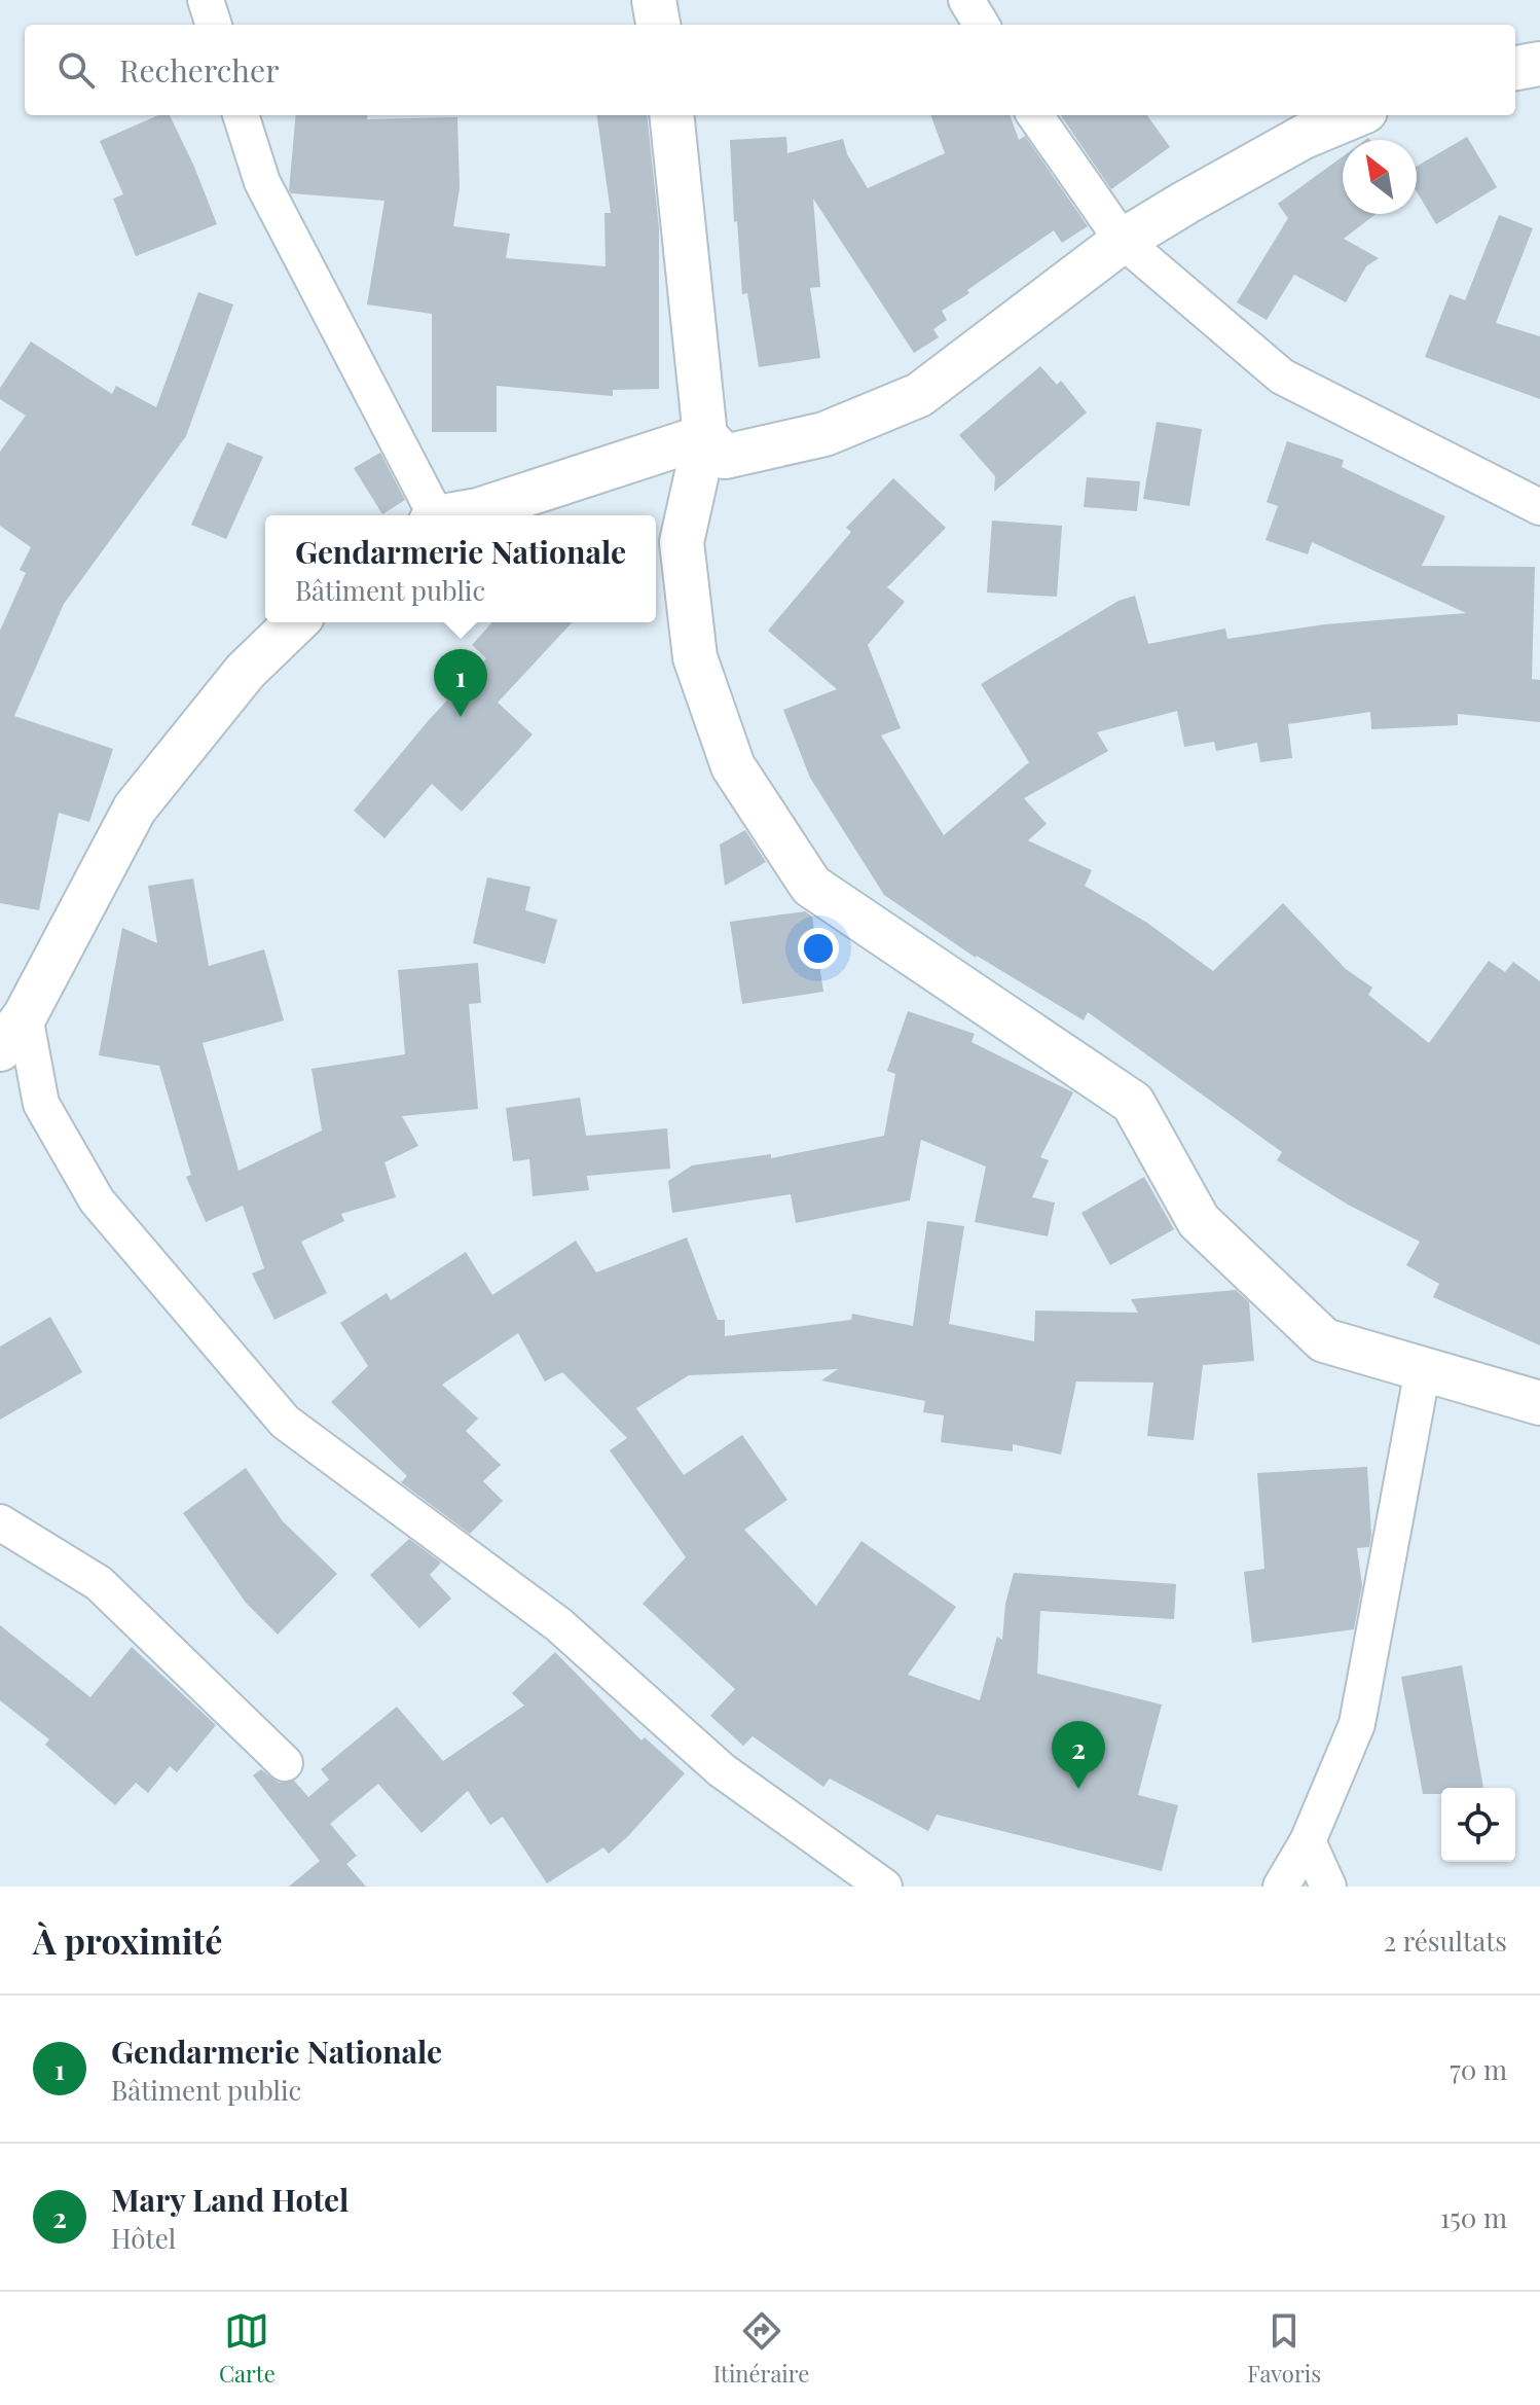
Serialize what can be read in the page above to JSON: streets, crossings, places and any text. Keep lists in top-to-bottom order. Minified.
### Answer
{"north":"top left","page":{"search":"Rechercher","popup":["Gendarmerie Nationale","Bâtiment public"],"pins":["1","2"],"heading":["À proximité","2 résultats"],"list":[{"mark":"1","name":"Gendarmerie Nationale","note":"Bâtiment public","value":"70 m"},{"mark":"2","name":"Mary Land Hotel","note":"Hôtel","value":"150 m"}],"nav":["Carte","Itinéraire","Favoris"]}}
